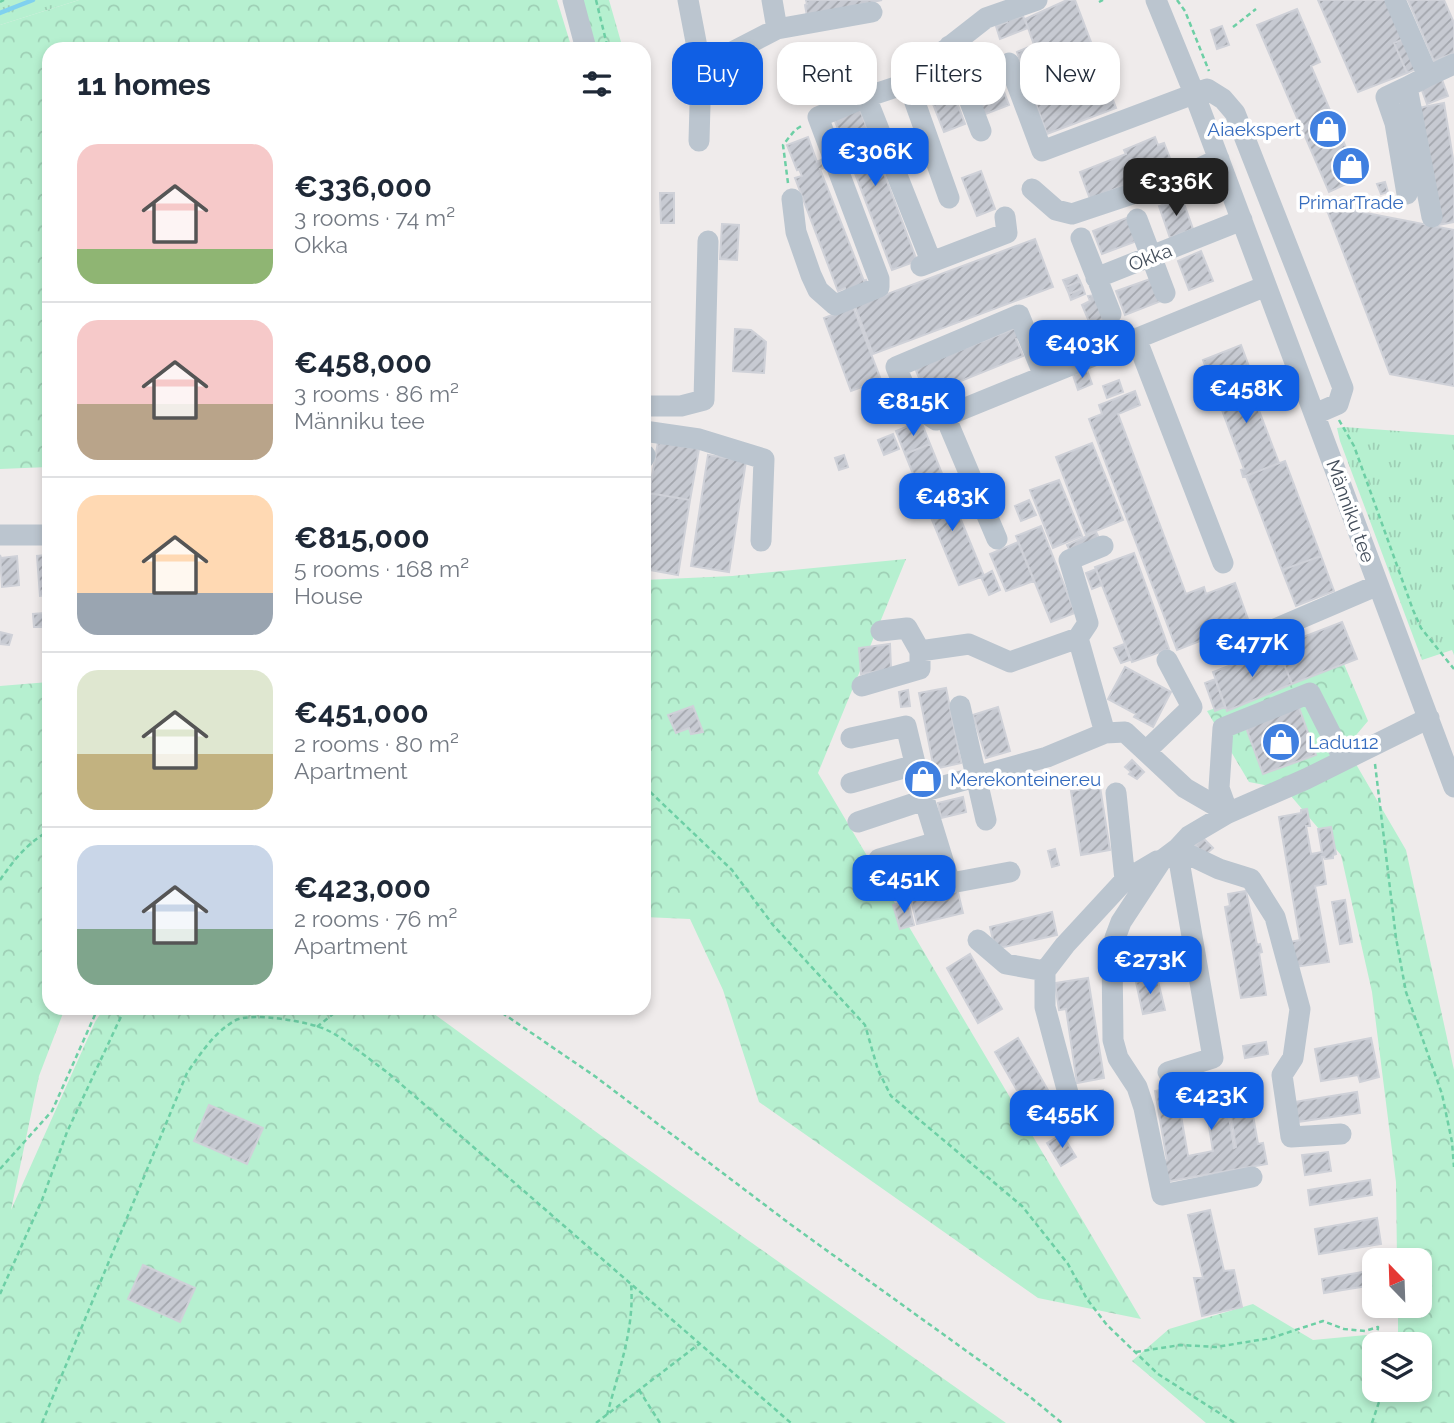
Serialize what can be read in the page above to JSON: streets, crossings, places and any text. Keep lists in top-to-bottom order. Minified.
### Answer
{"streets":{"street":["Okka","Männiku tee"]},"crossings":[["Okka","Männiku tee"]],"places":{"shop":["Aiaekspert","PrimarTrade","Ladu112","Merekonteiner.eu"]},"north":"top left","page":{"chip":["Buy","Rent","Filters","New"],"heading":"11 homes","list":[{"name":"€336,000","note":"3 rooms · 74 m² · Okka"},{"name":"€458,000","note":"3 rooms · 86 m² · Männiku tee"},{"name":"€815,000","note":"5 rooms · 168 m² · House"},{"name":"€451,000","note":"2 rooms · 80 m² · Apartment"},{"name":"€423,000","note":"2 rooms · 76 m² · Apartment"}],"price":["€306K","€336K","€403K","€458K","€815K","€483K","€477K","€451K","€273K","€423K","€455K"]}}
